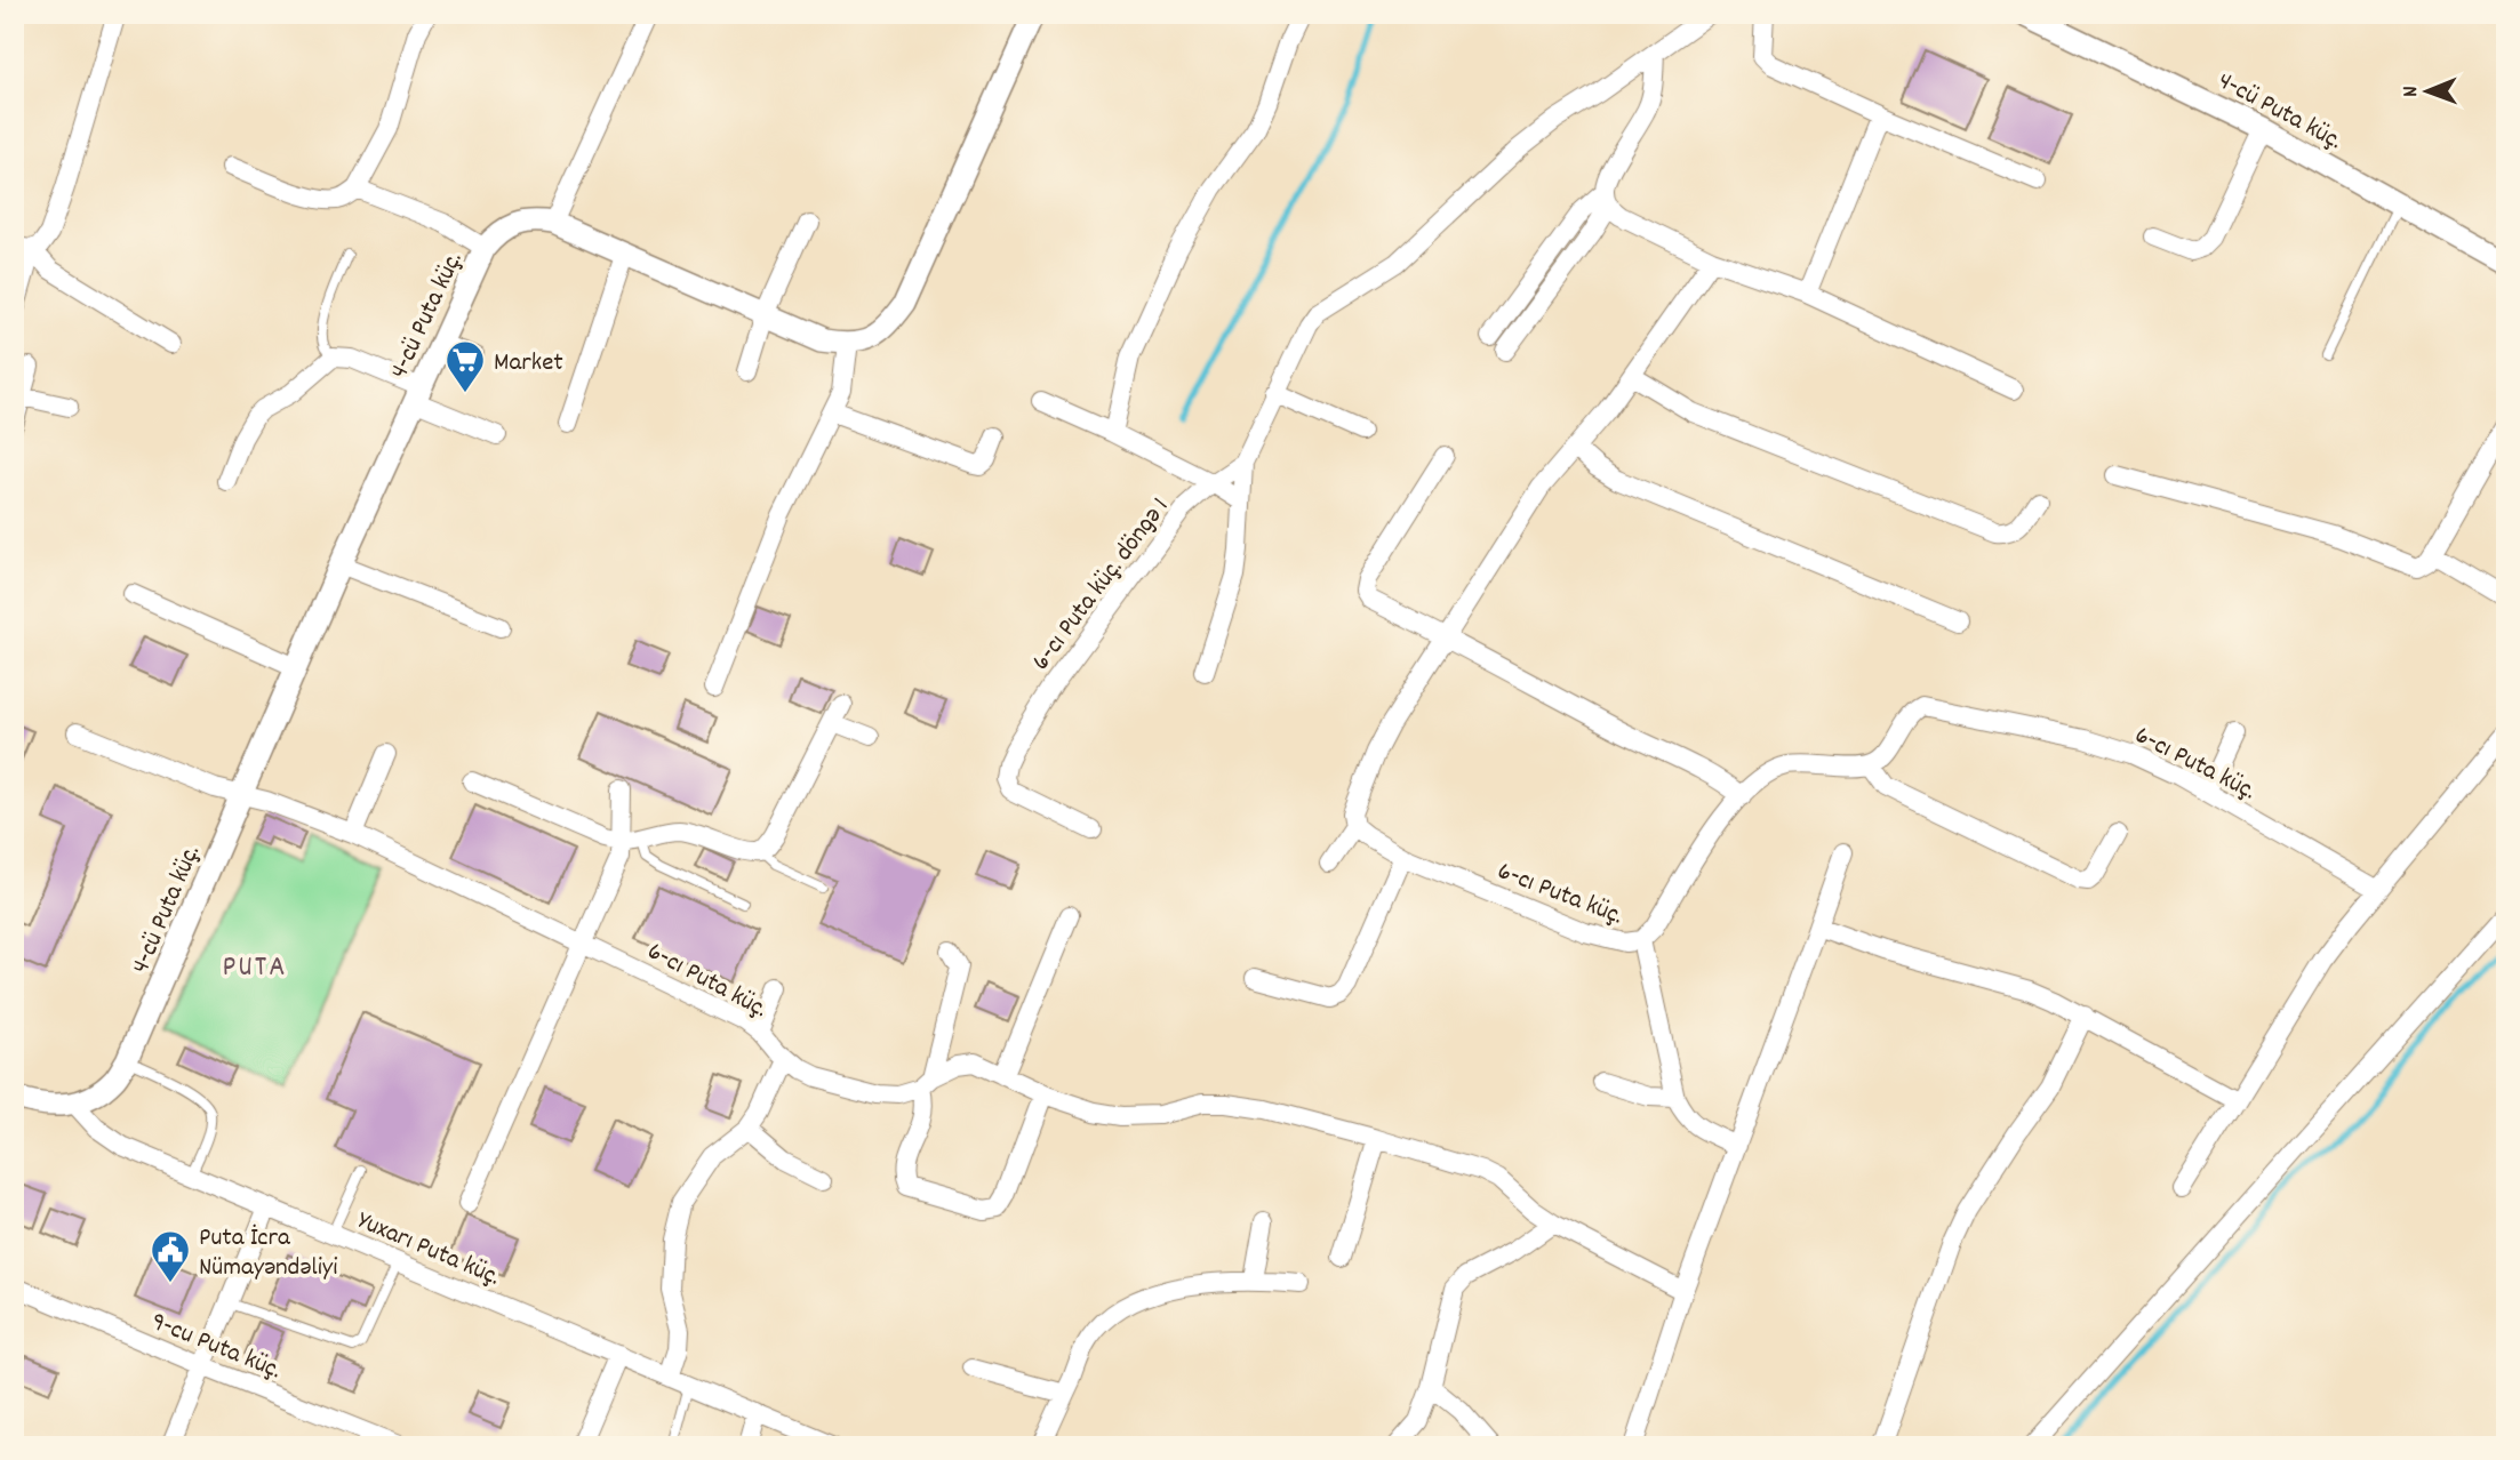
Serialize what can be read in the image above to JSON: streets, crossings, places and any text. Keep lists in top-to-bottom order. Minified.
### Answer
{"streets":{"street":["4-cü Puta küç.","6-cı Puta küç. döngə 1","6-cı Puta küç.","Yuxarı Puta küç.","9-cu Puta küç."]},"crossings":[["4-cü Puta küç.","6-cı Puta küç."],["4-cü Puta küç.","Yuxarı Puta küç."]],"districts":["PUTA"],"places":{"supermarket":["Market"],"public building":["Puta İcra Nümayəndəliyi"]},"north":"left"}
